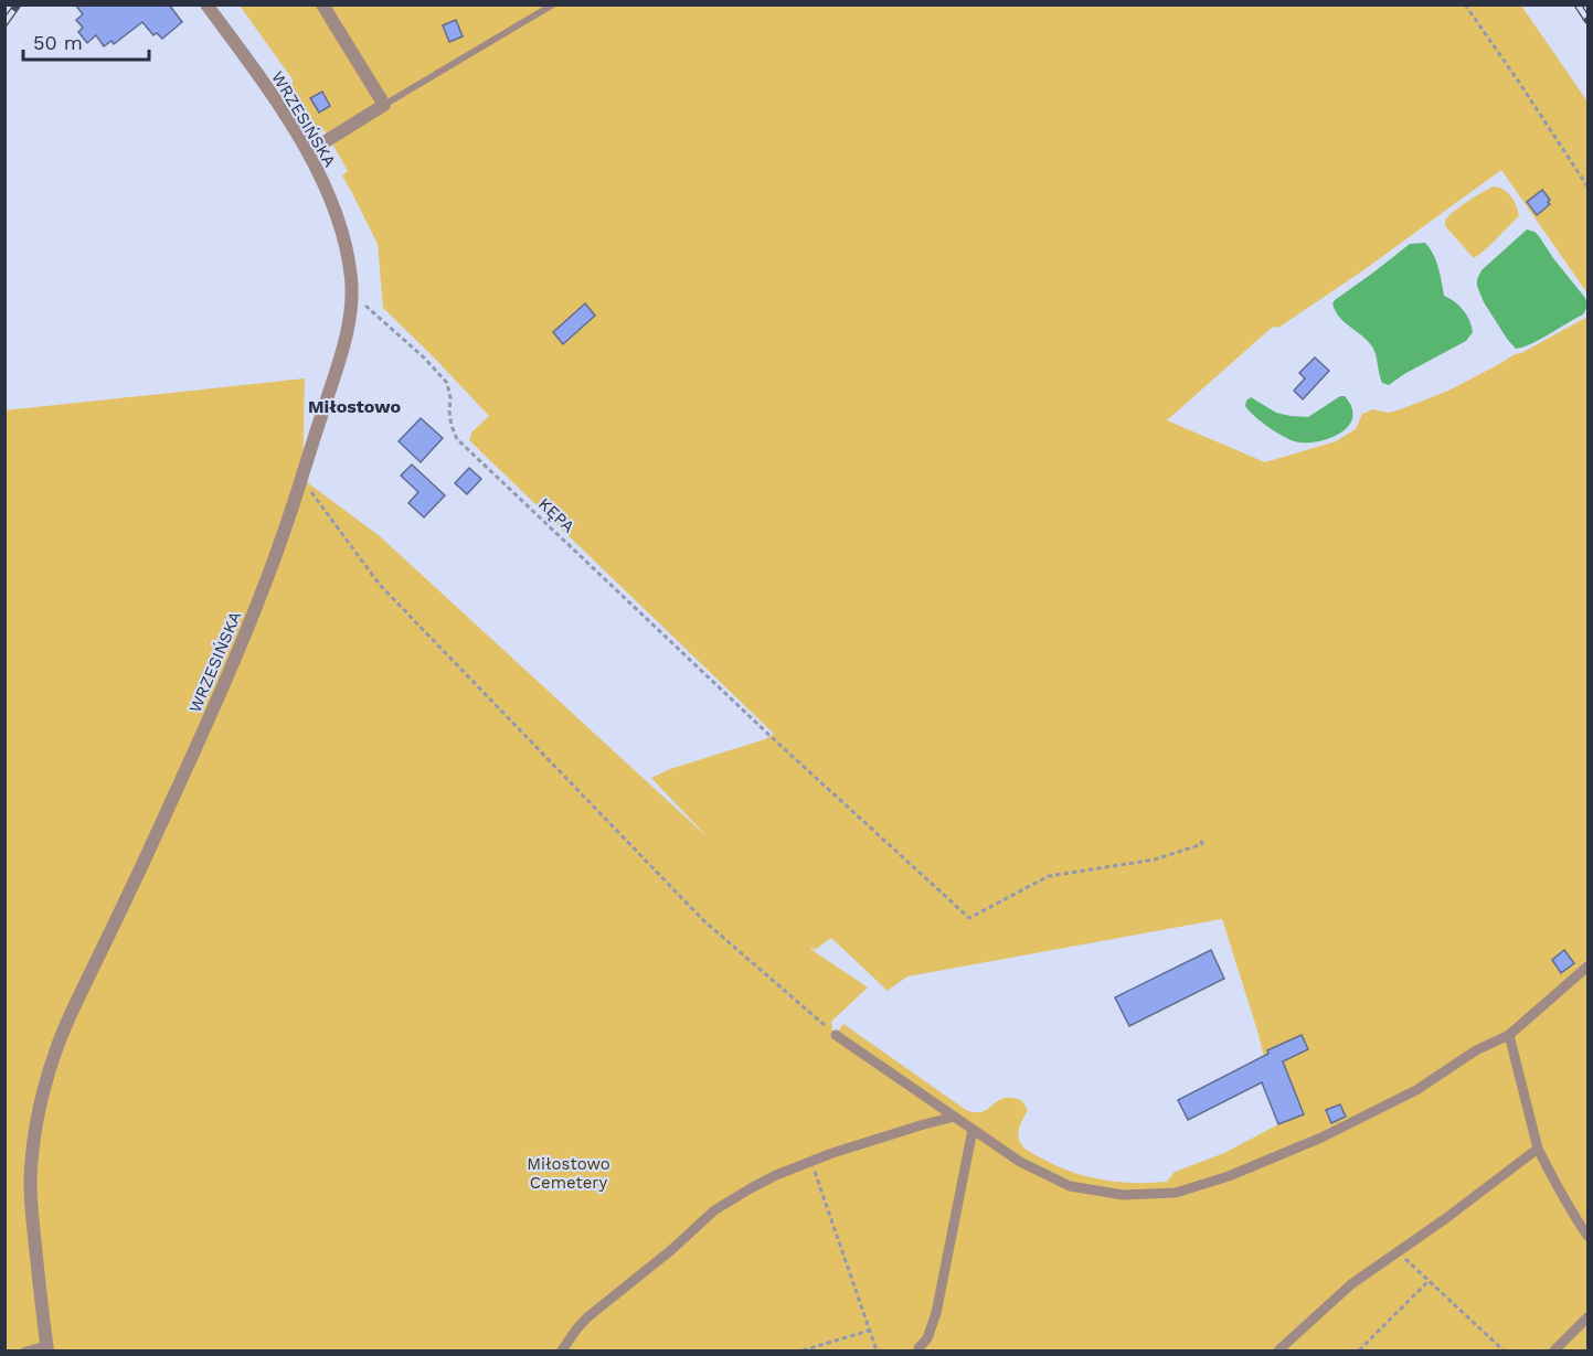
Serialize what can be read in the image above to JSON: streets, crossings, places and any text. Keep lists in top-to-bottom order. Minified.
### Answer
{"streets":{"street":["WRZESIŃSKA"],"path":["KĘPA"]},"crossings":[["WRZESIŃSKA","KĘPA"]],"districts":["Miłostowo"],"parks":["Miłostowo Cemetery"],"scale_bar":"50 m"}
